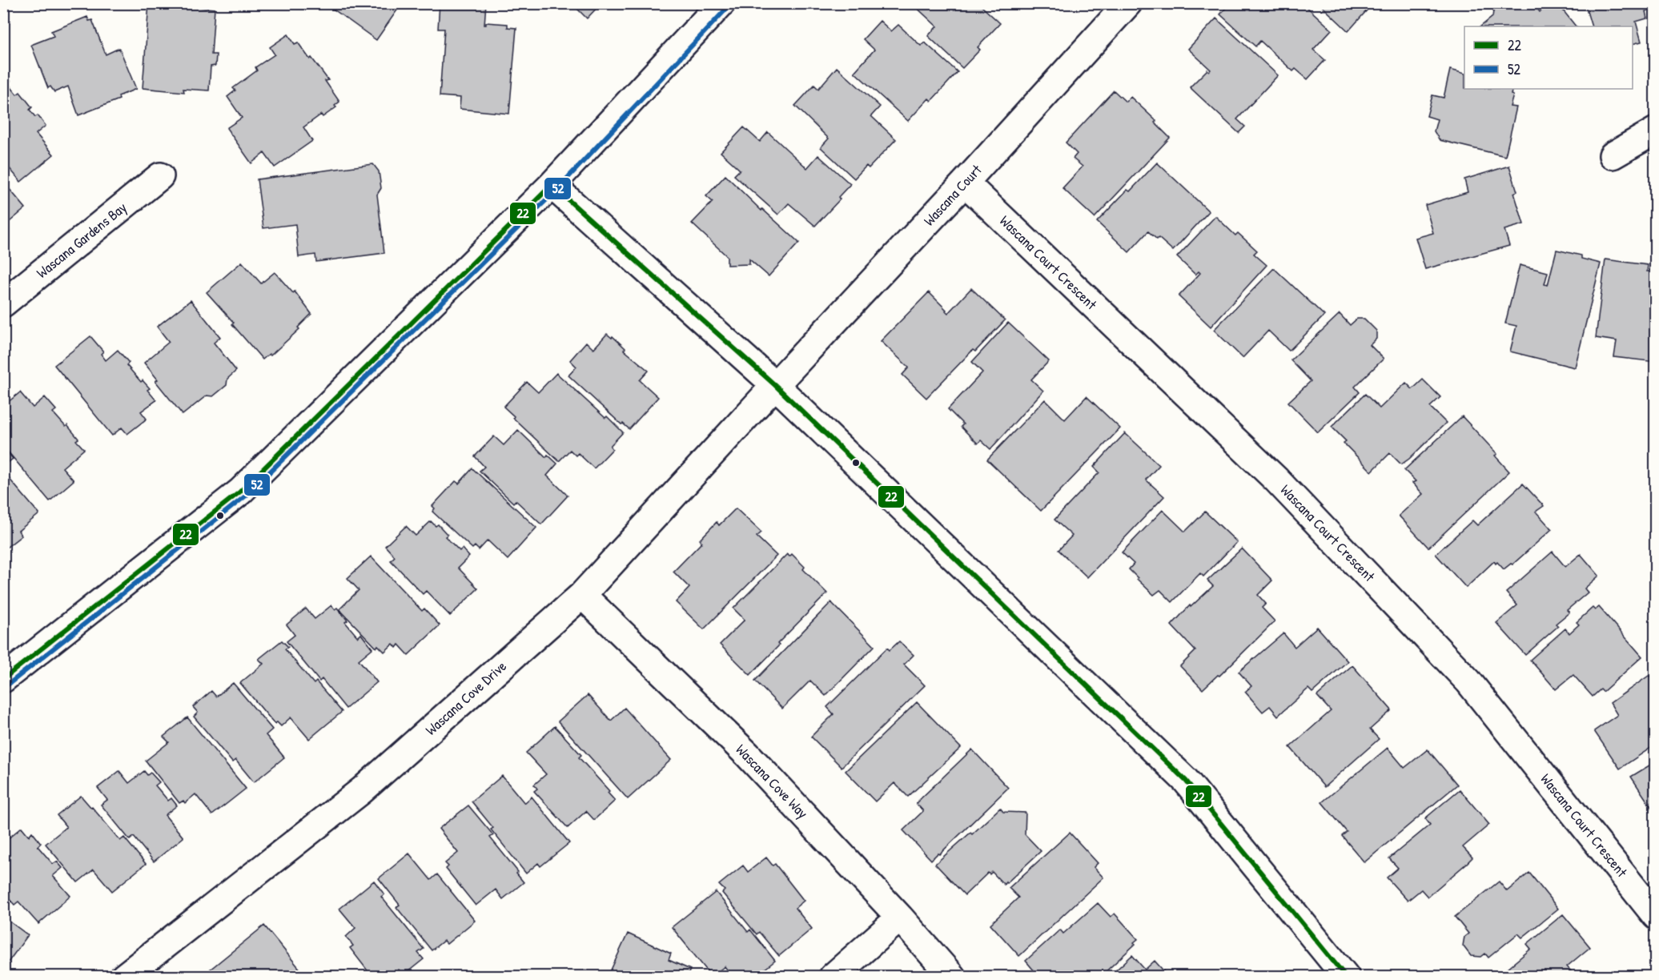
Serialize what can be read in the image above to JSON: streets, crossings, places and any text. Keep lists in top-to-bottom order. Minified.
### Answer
{"streets":{"street":["Wascana Court","Wascana Gardens Bay","Wascana Court Crescent","Wascana Cove Drive","Wascana Cove Way"]},"crossings":[["Wascana Court","Wascana Court Crescent"],["Wascana Court","Wascana Cove Drive"],["Wascana Cove Drive","Wascana Cove Way"]],"lines":["transit line 52","transit line 22"],"legend":["22","52"]}
